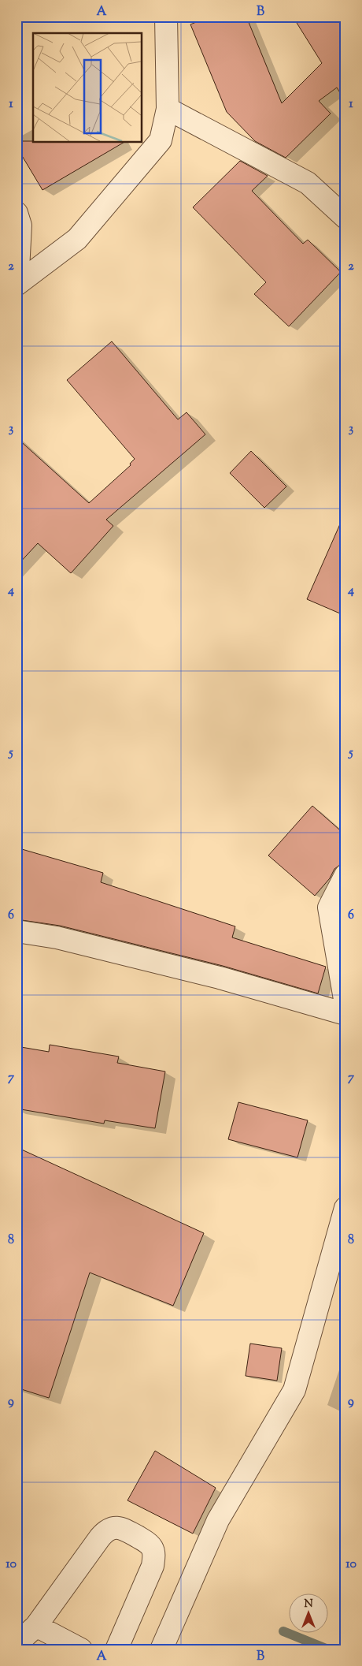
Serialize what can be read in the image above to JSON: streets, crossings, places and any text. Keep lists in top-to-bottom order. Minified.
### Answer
{"north":"top","grid":{"columns":["A","B"],"rows":["1","2","3","4","5","6","7","8","9","10"]}}
